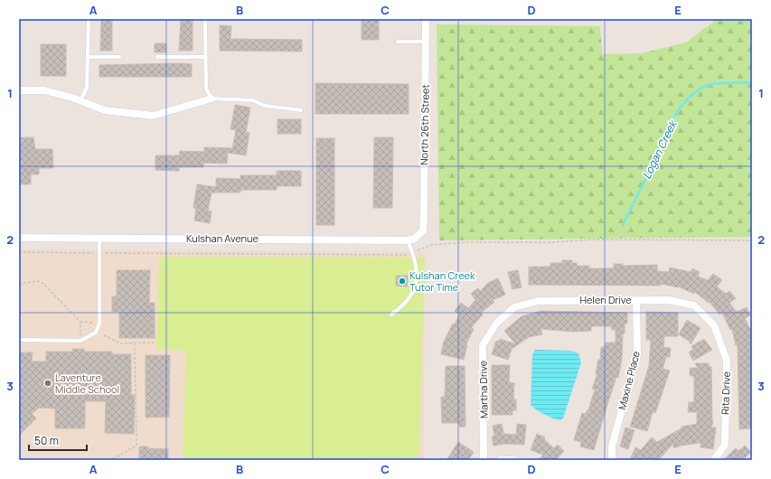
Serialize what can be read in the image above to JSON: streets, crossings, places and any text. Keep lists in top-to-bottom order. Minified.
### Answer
{"streets":{"street":["North 26th Street","Kulshan Avenue","Helen Drive","Maxine Place","Martha Drive","Rita Drive"]},"crossings":[["North 26th Street","Kulshan Avenue"],["Helen Drive","Maxine Place"],["Helen Drive","Martha Drive"],["Helen Drive","Rita Drive"]],"water":["Logan Creek"],"places":["Kulshan Creek Tutor Time","Laventure Middle School"],"scale_bar":"50 m","grid":{"columns":["A","B","C","D","E"],"rows":["1","2","3"]}}
